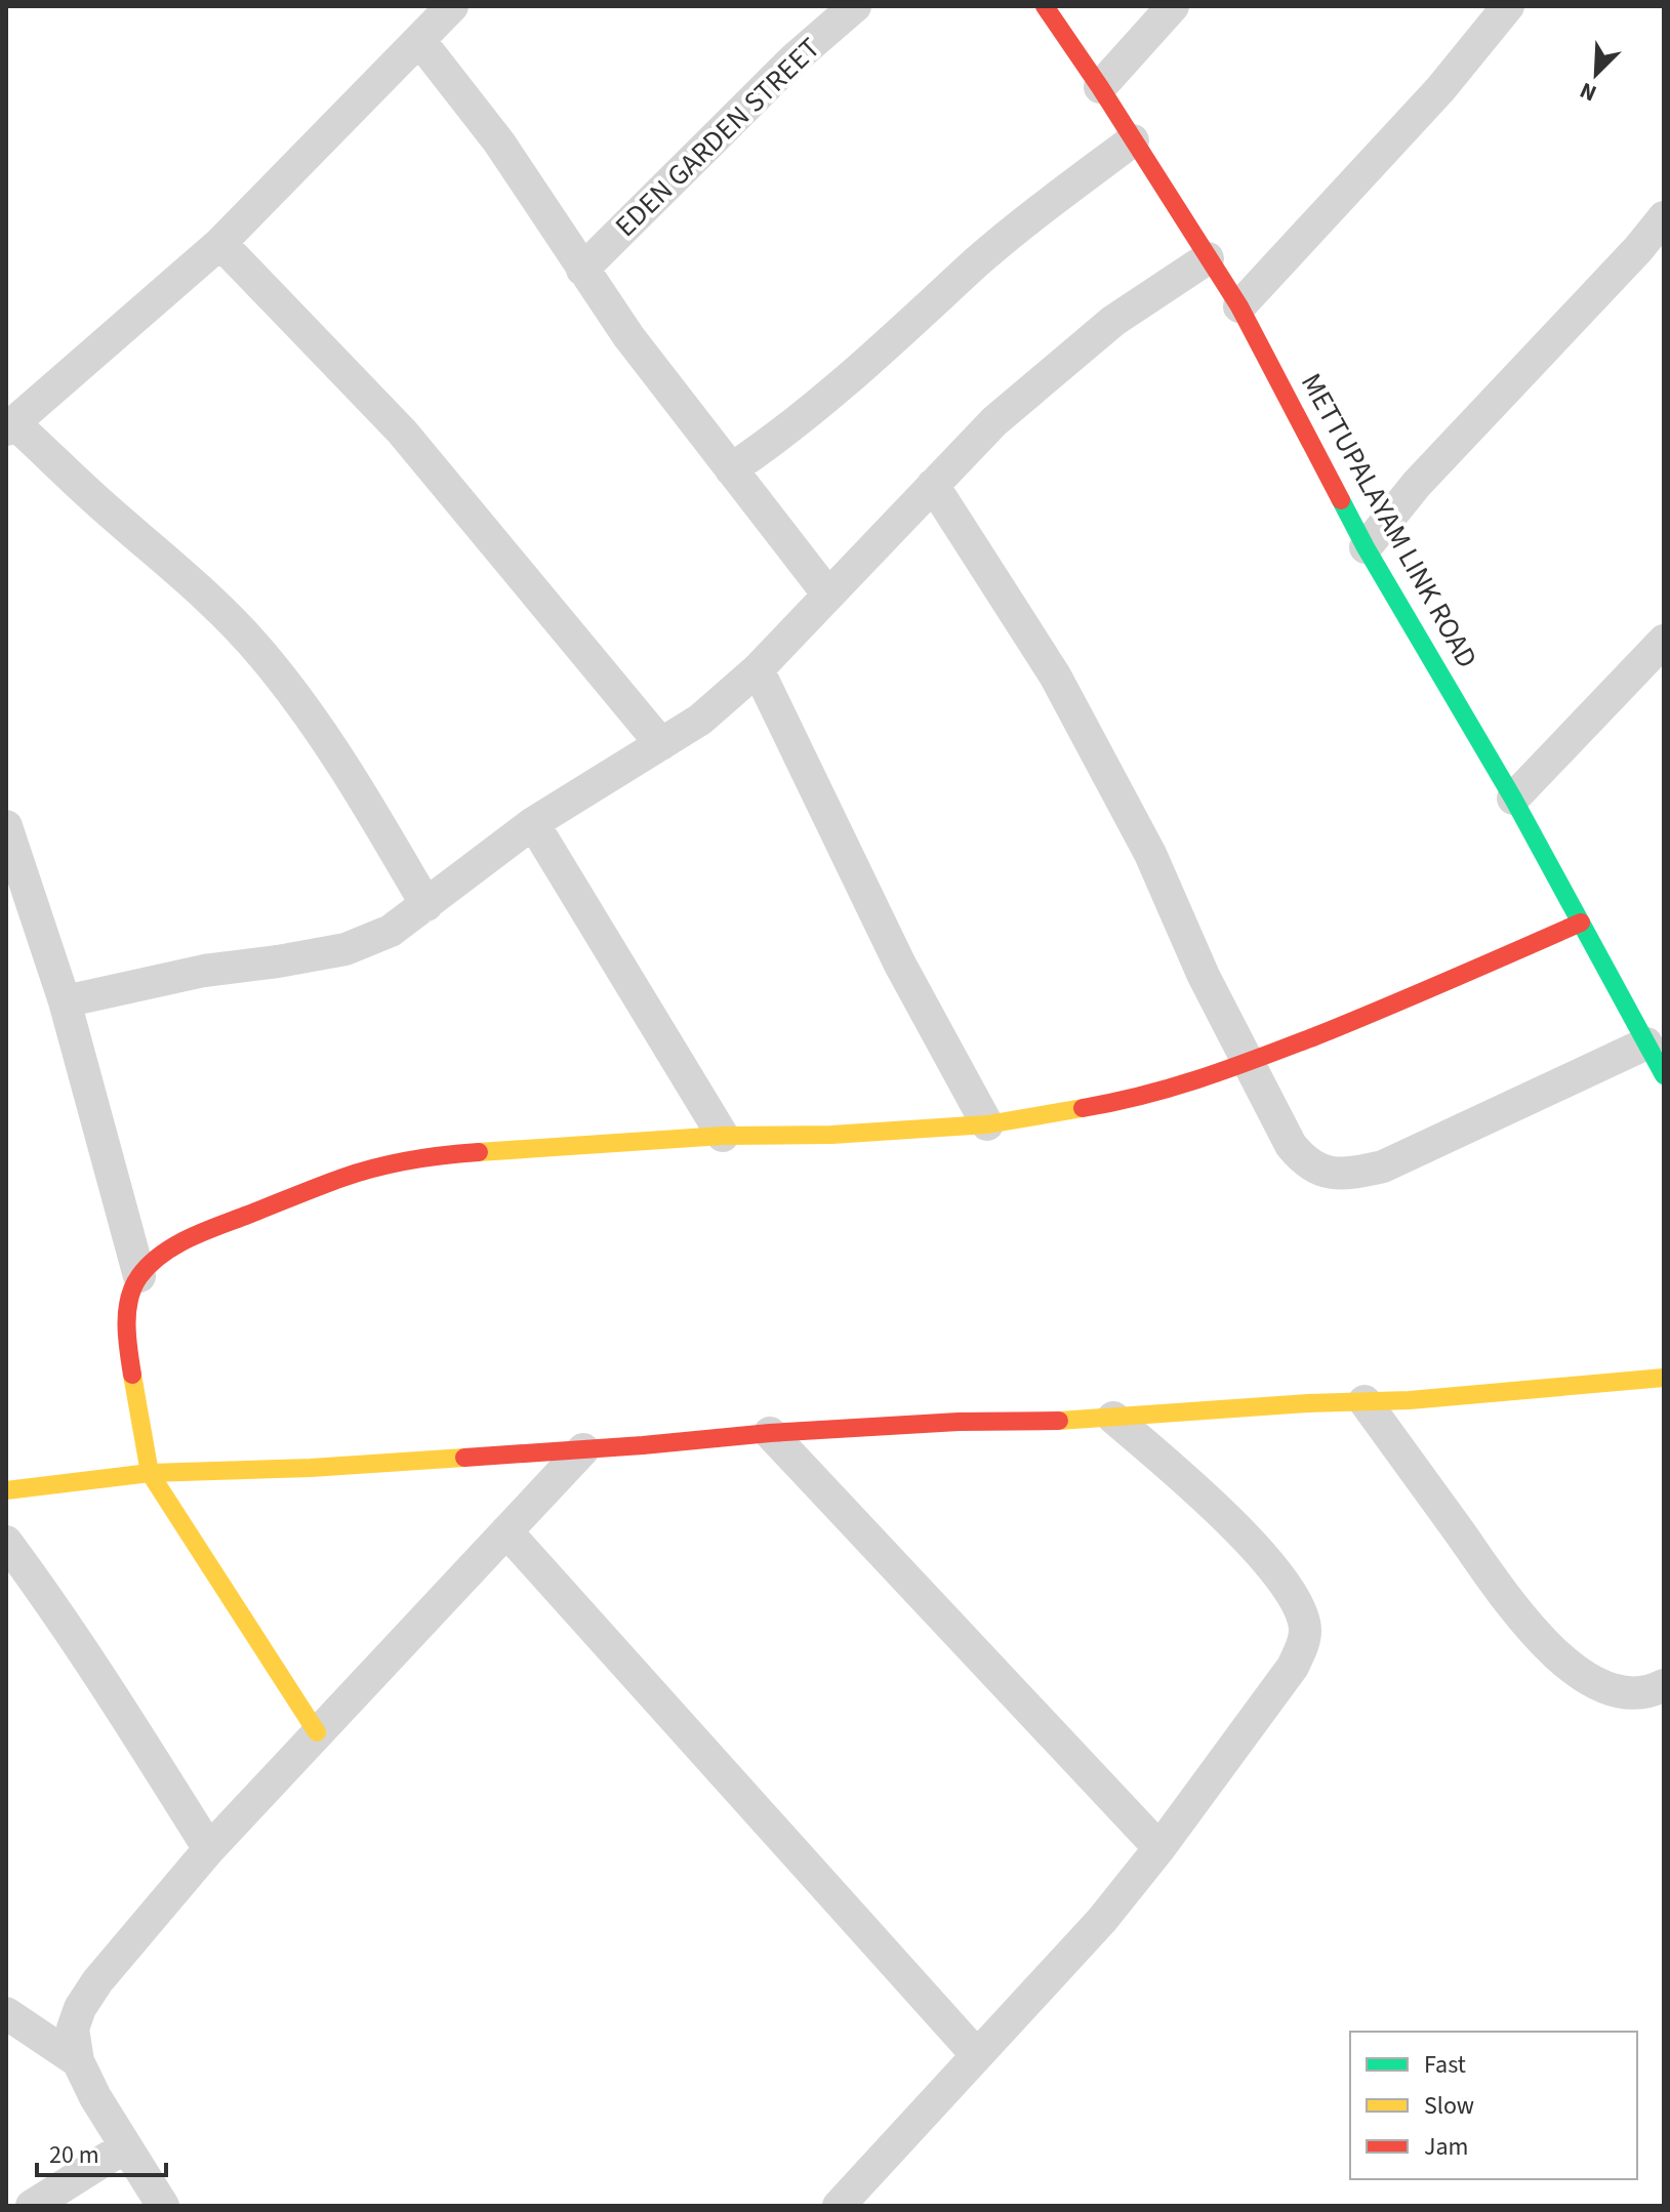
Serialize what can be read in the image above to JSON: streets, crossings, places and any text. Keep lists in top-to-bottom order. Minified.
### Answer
{"streets":{"street":["EDEN GARDEN STREET","METTUPALAYAM LINK ROAD"]},"legend":["Fast","Slow","Jam"],"scale_bar":"20 m","north":"bottom left"}
